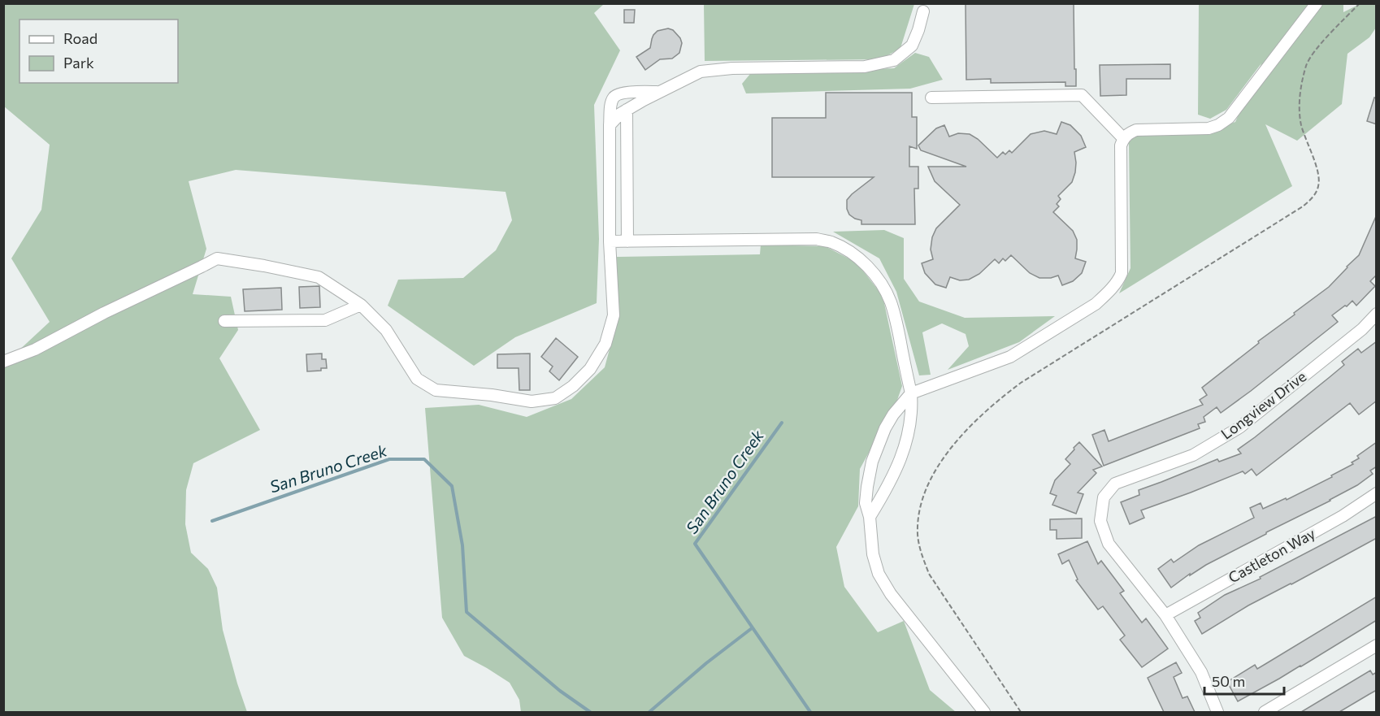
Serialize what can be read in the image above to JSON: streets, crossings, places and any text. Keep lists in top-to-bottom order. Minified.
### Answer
{"streets":{"street":["Longview Drive","Castleton Way"]},"crossings":[["Longview Drive","Castleton Way"]],"water":["San Bruno Creek"],"legend":["Road","Park"],"scale_bar":"50 m"}
